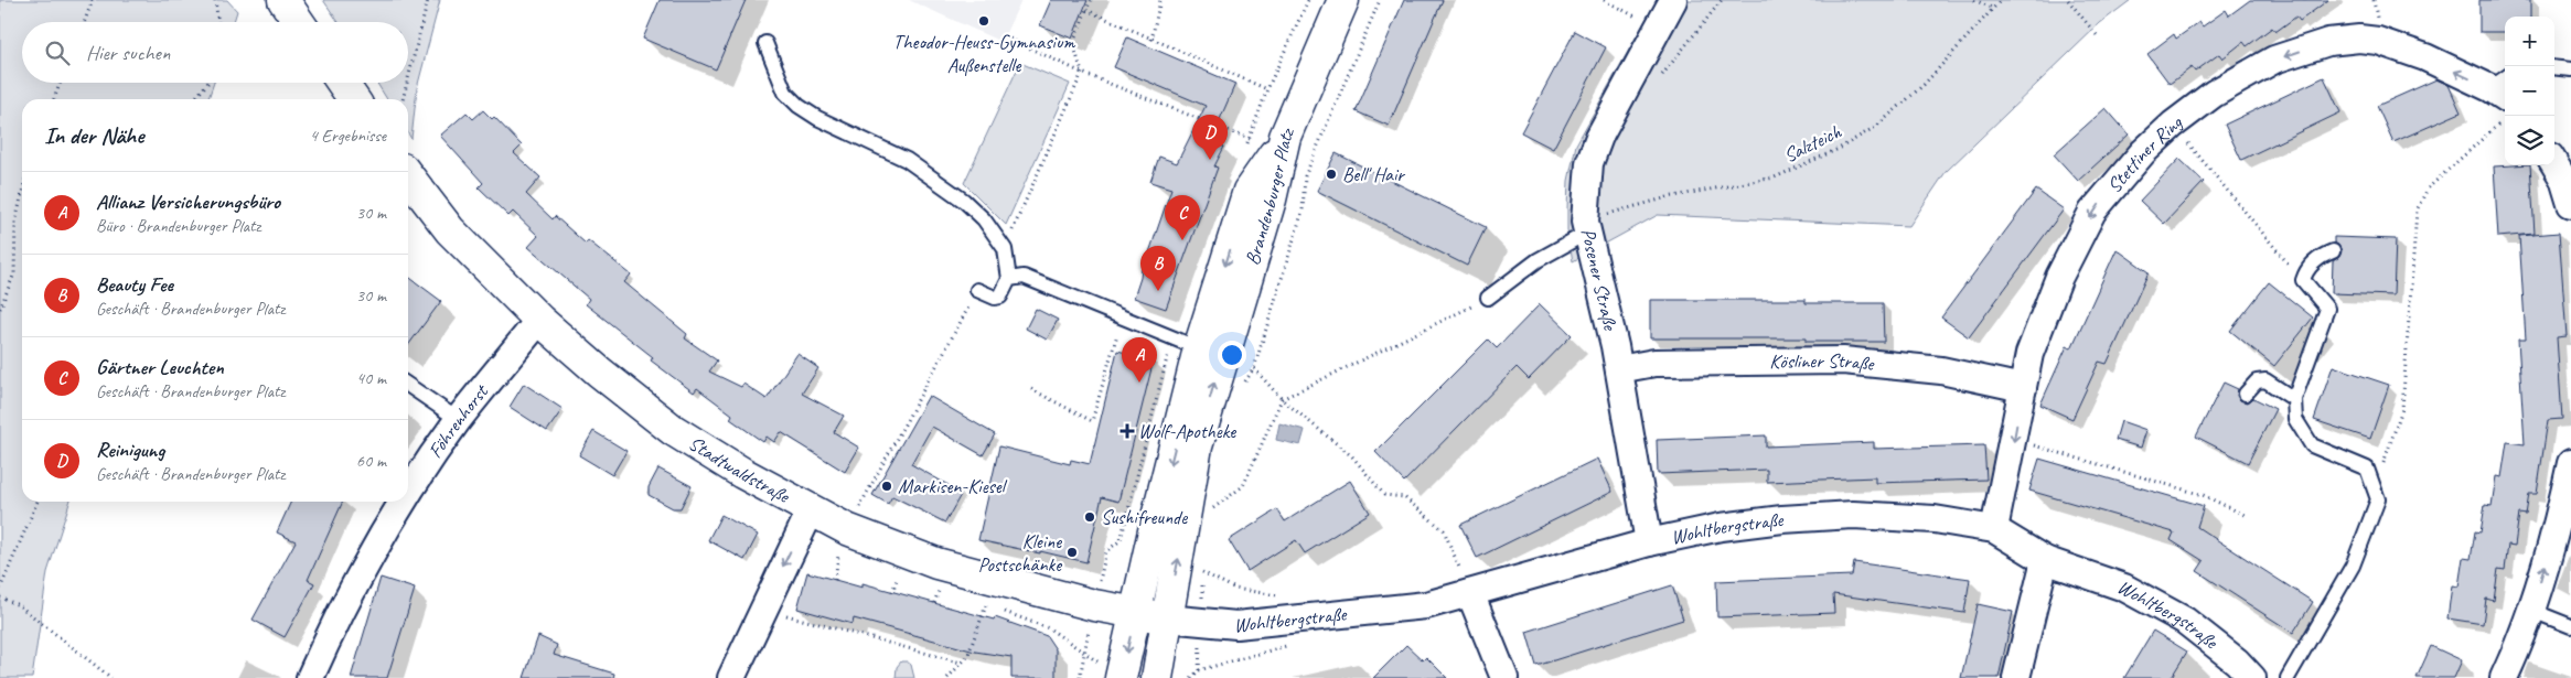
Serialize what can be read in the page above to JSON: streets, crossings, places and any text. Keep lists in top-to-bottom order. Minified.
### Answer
{"streets":{"street":["Stettiner Ring","Brandenburger Platz","Posener Straße","Kösliner Straße","Föhrenhorst","Stadtwaldstraße","Wohltbergstraße"],"path":["Salzteich"]},"crossings":[["Salzteich","Posener Straße"],["Stettiner Ring","Kösliner Straße"],["Stettiner Ring","Wohltbergstraße"],["Brandenburger Platz","Stadtwaldstraße"],["Brandenburger Platz","Wohltbergstraße"],["Posener Straße","Kösliner Straße"],["Posener Straße","Wohltbergstraße"],["Föhrenhorst","Stadtwaldstraße"],["Stadtwaldstraße","Wohltbergstraße"]],"one_way":["Stettiner Ring"],"places":{"other":["Theodor-Heuss-Gymnasium Außenstelle","Bell' Hair","Markisen-Kiesel","Sushifreunde","Kleine Postschänke"],"health":["Wolf-Apotheke"]},"page":{"map_buttons":["+","−"],"search":"Hier suchen","heading":["In der Nähe","4 Ergebnisse"],"pins":["D","C","B","A"],"list":[{"mark":"A","name":"Allianz Versicherungsbüro","note":"Büro · Brandenburger Platz","value":"30 m"},{"mark":"B","name":"Beauty Fee","note":"Geschäft · Brandenburger Platz","value":"30 m"},{"mark":"C","name":"Gärtner Leuchten","note":"Geschäft · Brandenburger Platz","value":"40 m"},{"mark":"D","name":"Reinigung","note":"Geschäft · Brandenburger Platz","value":"60 m"}]}}
